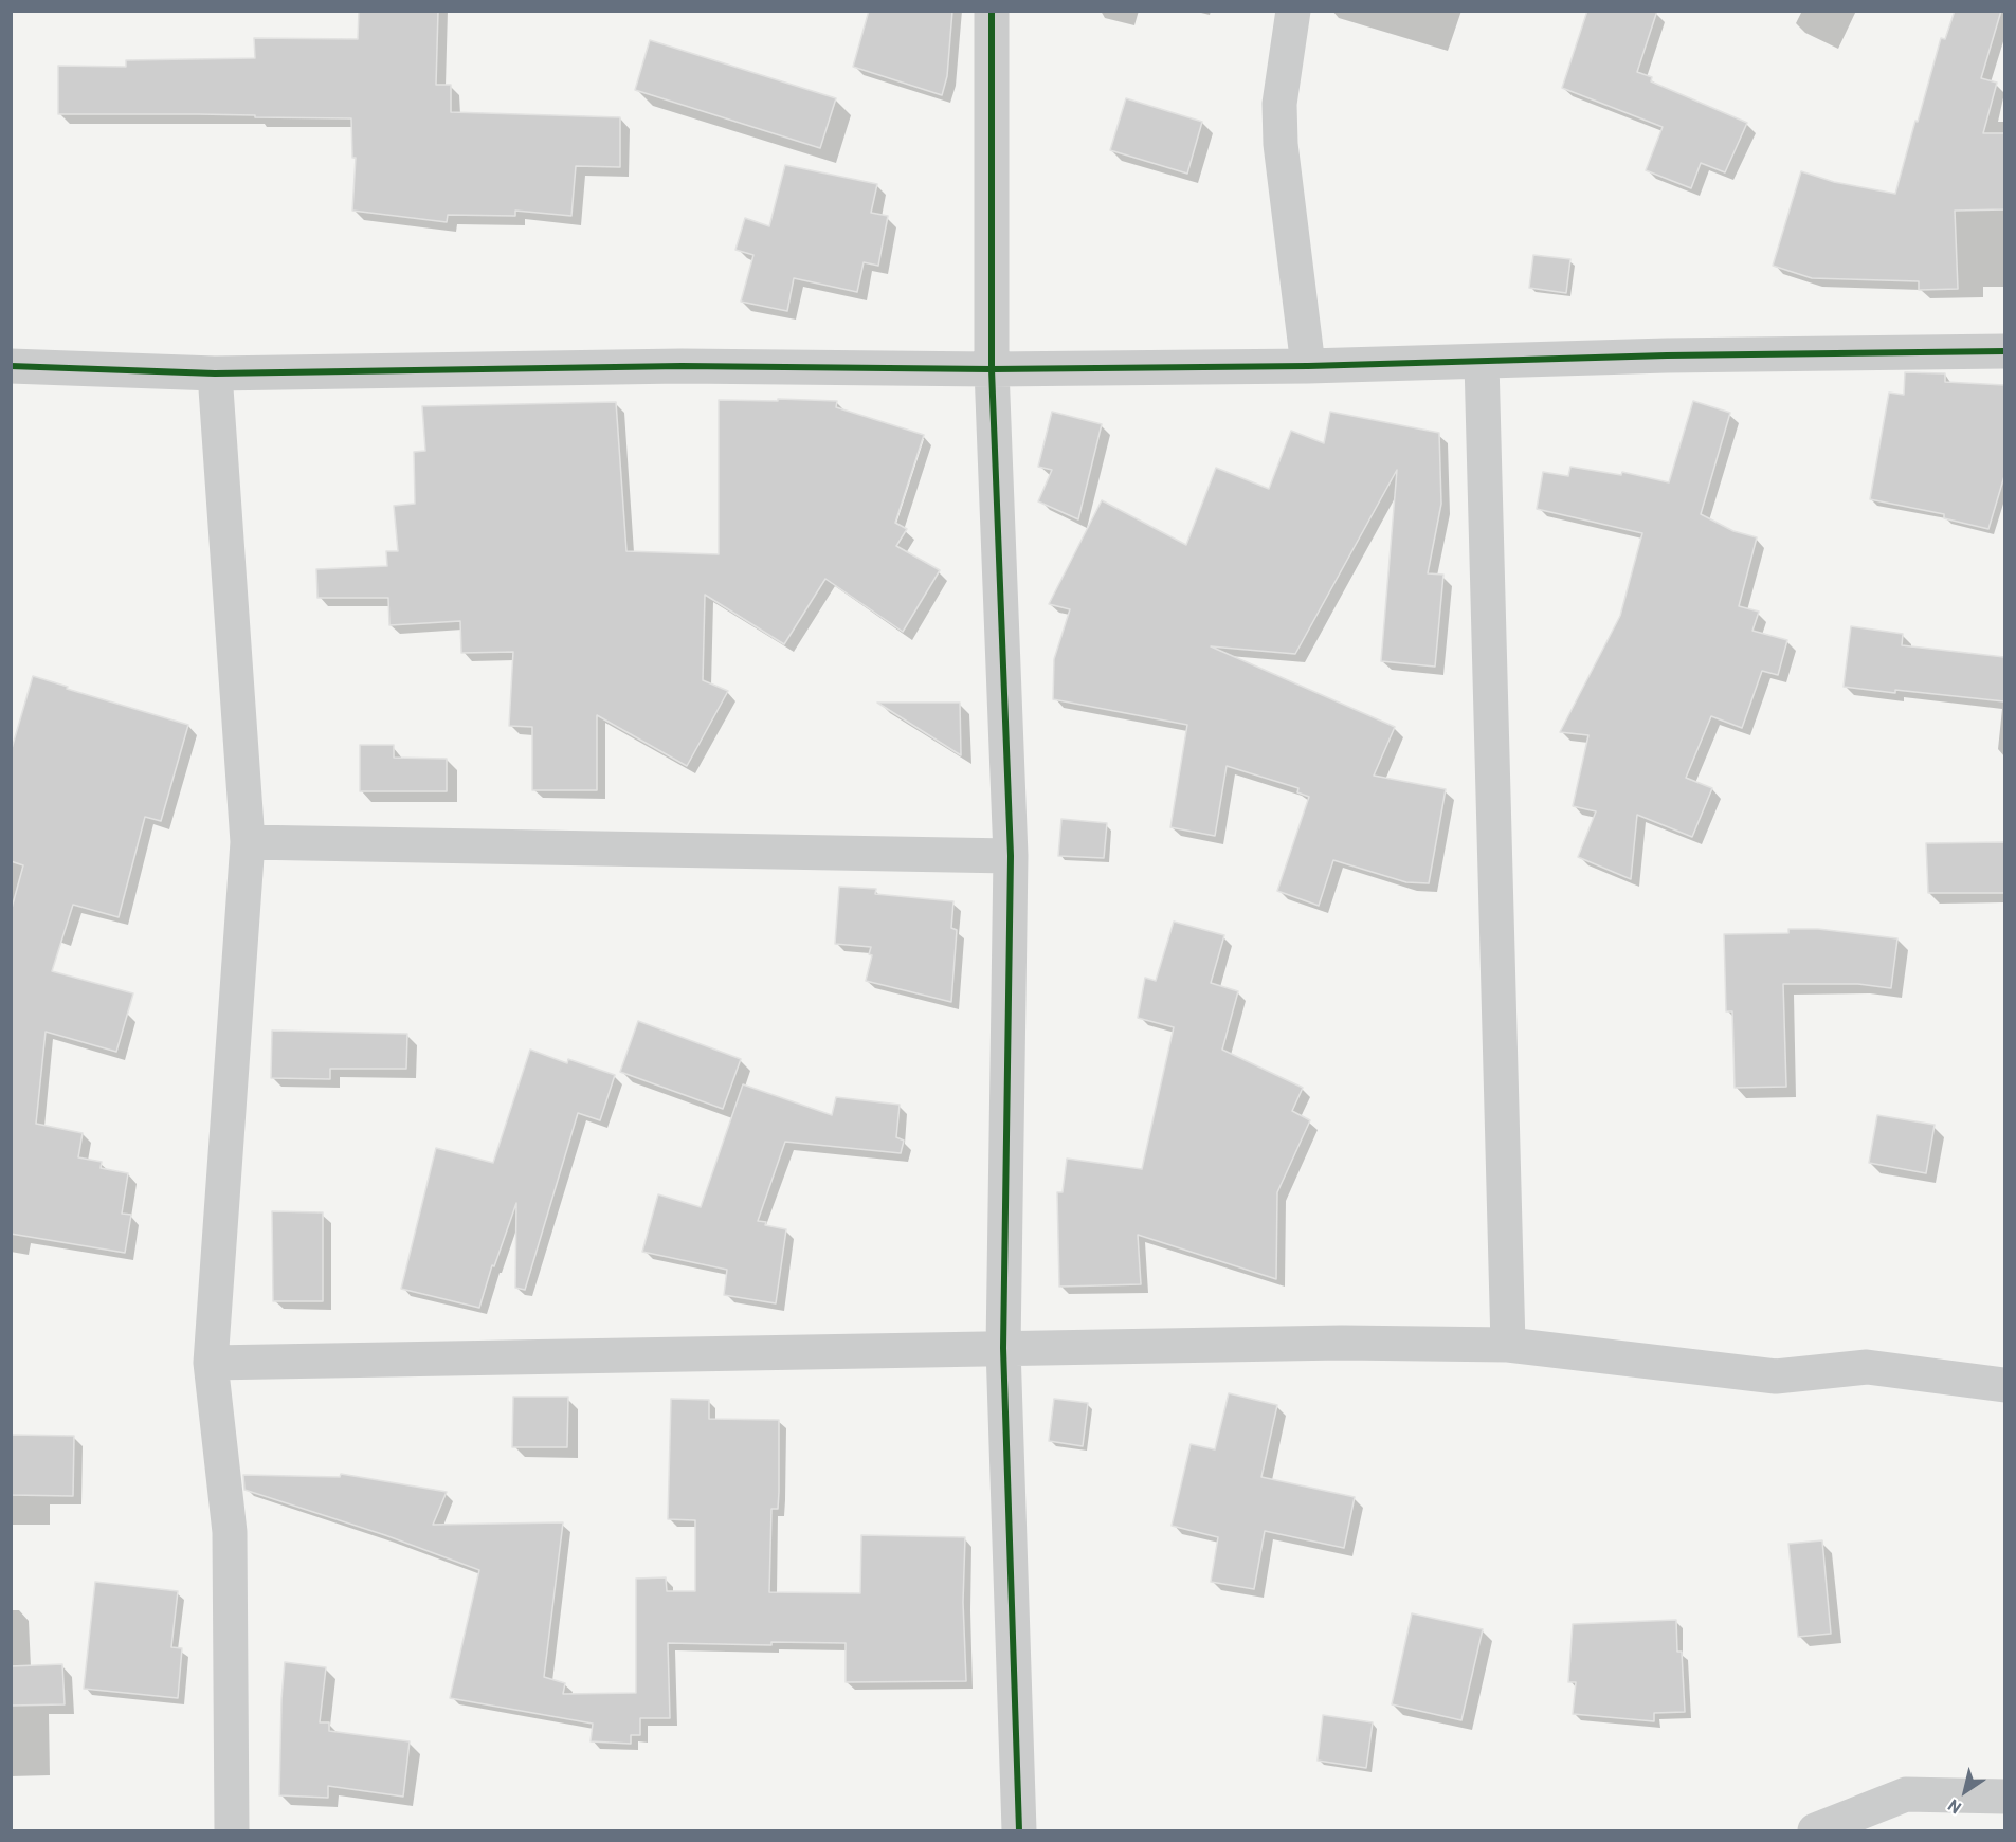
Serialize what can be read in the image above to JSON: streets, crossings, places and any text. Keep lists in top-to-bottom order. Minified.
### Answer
{"north":"bottom left"}
